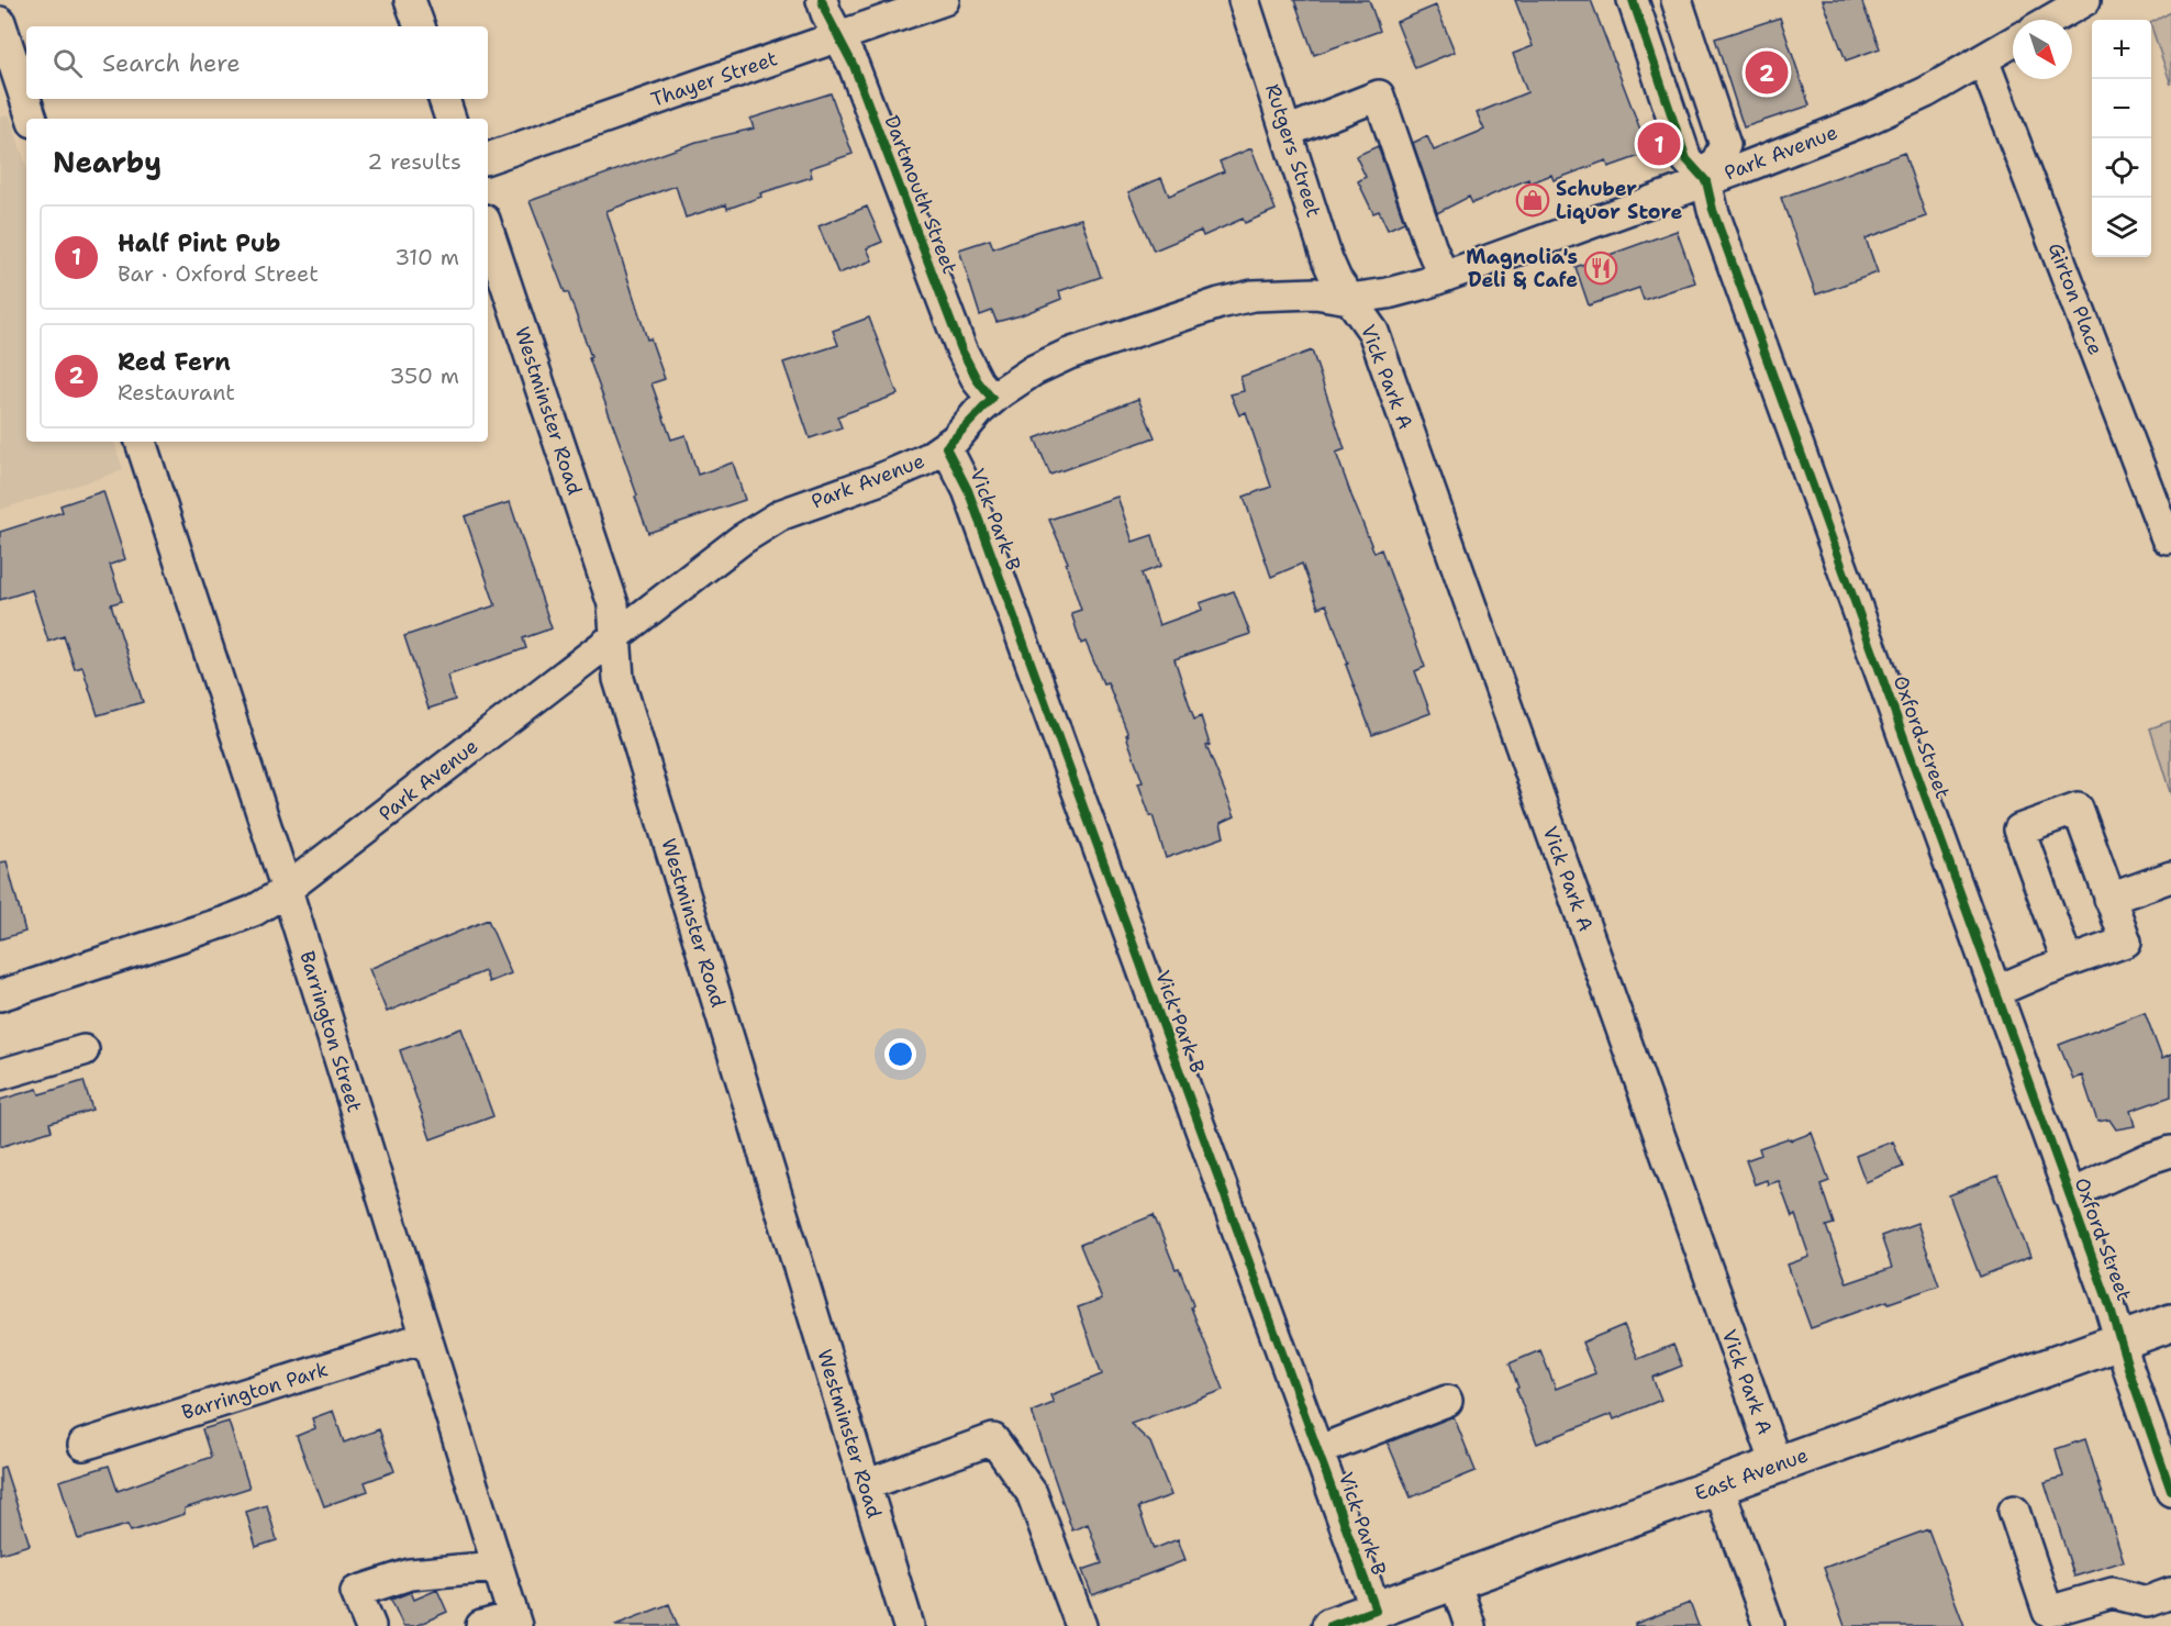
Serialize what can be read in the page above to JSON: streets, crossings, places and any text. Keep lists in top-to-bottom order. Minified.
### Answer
{"streets":{"main road":["East Avenue"],"street":["Thayer Street","Rutgers Street","Park Avenue","Dartmouth Street","Girton Place","Vick Park A","Westminster Road","Vick Park B","Oxford Street","Barrington Street","Barrington Park"]},"crossings":[["Thayer Street","Dartmouth Street"],["Rutgers Street","Park Avenue"],["Rutgers Street","Vick Park A"],["Park Avenue","Dartmouth Street"],["Park Avenue","Girton Place"],["Park Avenue","Vick Park A"],["Park Avenue","Westminster Road"],["Park Avenue","Vick Park B"],["Park Avenue","Oxford Street"],["Park Avenue","Barrington Street"],["Vick Park A","East Avenue"],["Vick Park B","East Avenue"],["Oxford Street","East Avenue"],["Barrington Street","Barrington Park"]],"places":{"shop":["Schuber Liquor Store"],"restaurant":["Magnolia's Deli & Cafe"]},"north":"bottom right","page":{"map_buttons":["+","−"],"search":"Search here","pins":["2","1"],"heading":["Nearby","2 results"],"list":[{"mark":"1","name":"Half Pint Pub","note":"Bar · Oxford Street","value":"310 m"},{"mark":"2","name":"Red Fern","note":"Restaurant","value":"350 m"}]}}
